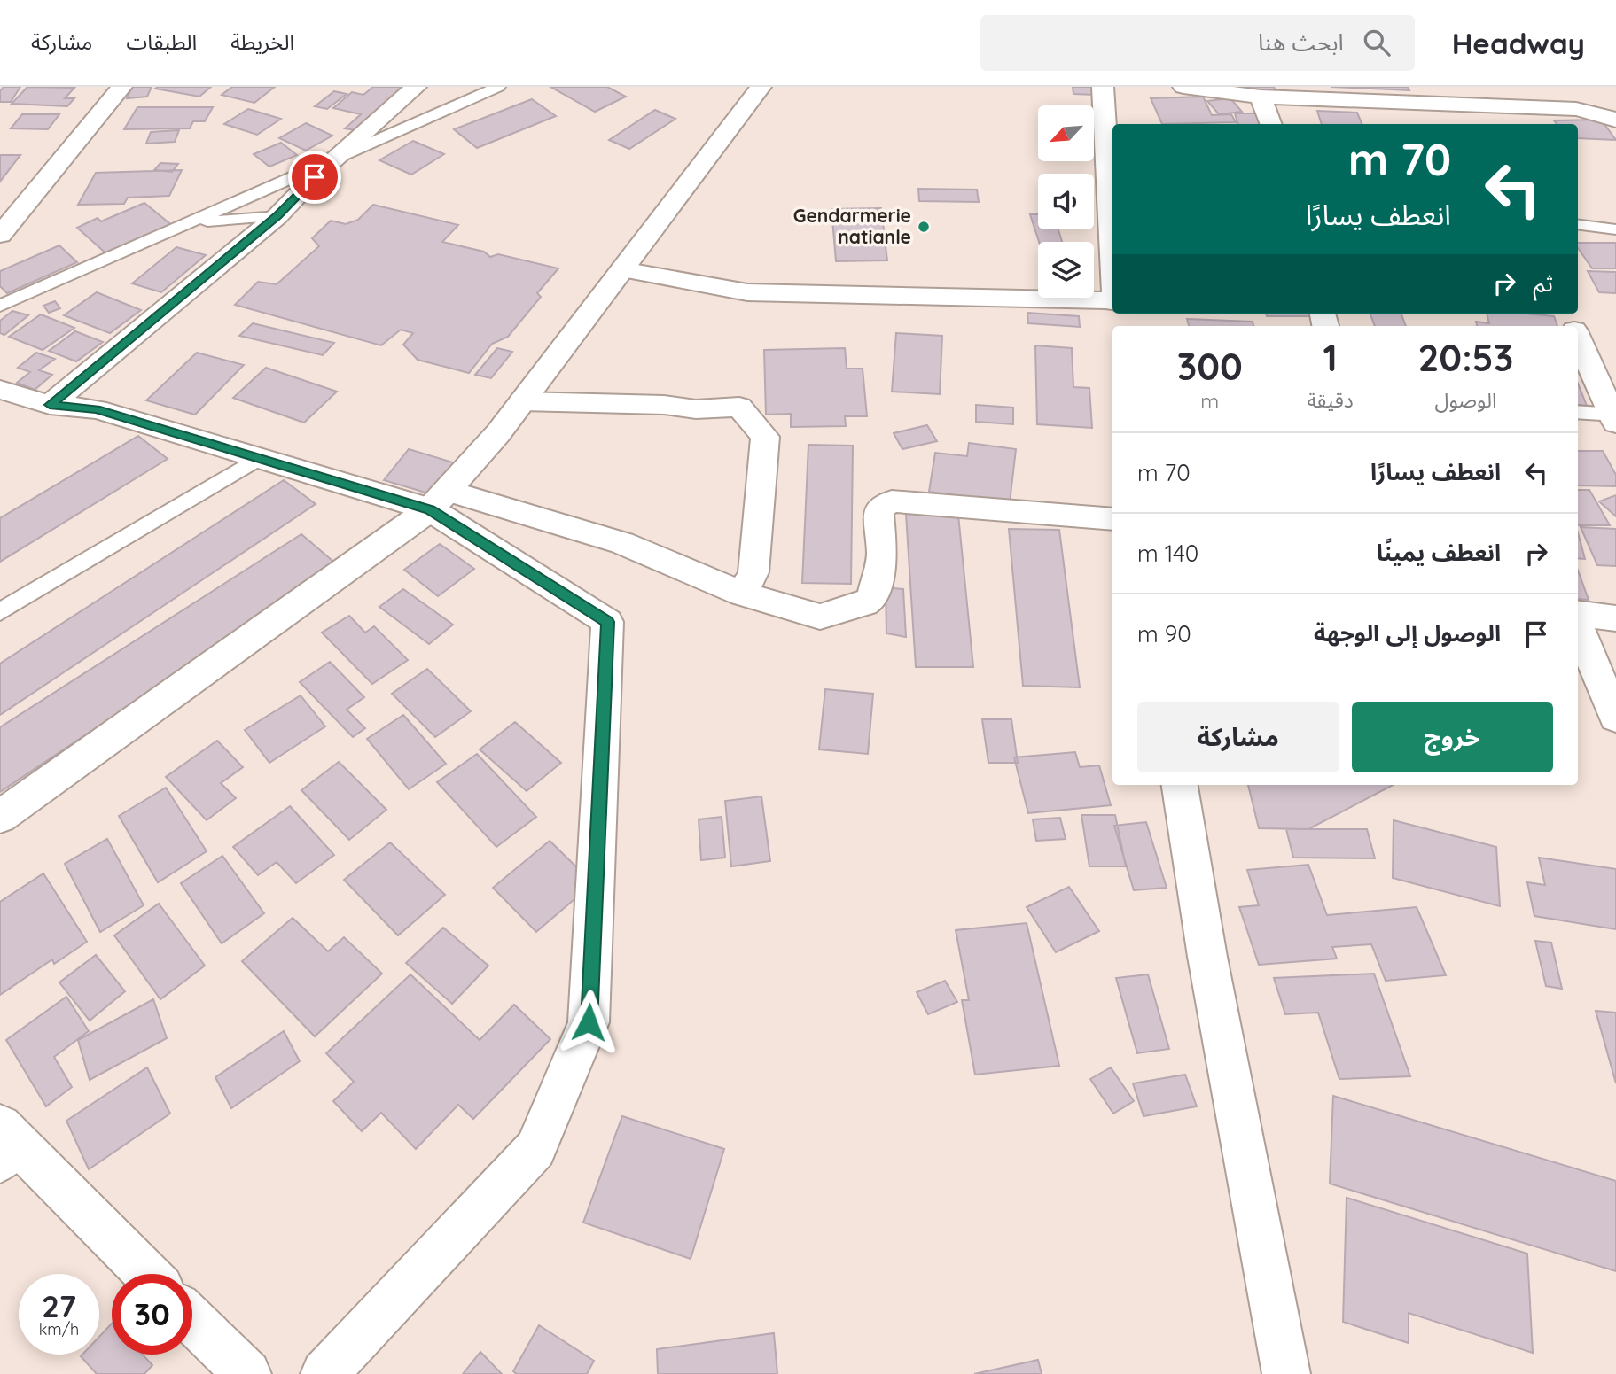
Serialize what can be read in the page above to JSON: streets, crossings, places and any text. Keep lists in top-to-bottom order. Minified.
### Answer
{"places":["Gendarmerie natianle"],"north":"bottom left","page":{"header":"Headway","search":"ابحث هنا","nav":["الخريطة","الطبقات","مشاركة"],"turn":["70 m","انعطف يسارًا"],"then":"ثم","eta":["20:53","الوصول","1","دقيقة","300","m"],"list":[{"name":"انعطف يسارًا","value":"70 m"},{"name":"انعطف يمينًا","value":"140 m"},{"name":"الوصول إلى الوجهة","value":"90 m"}],"buttons":["خروج","مشاركة"],"speed":"27 km/h","limit":"30"}}
